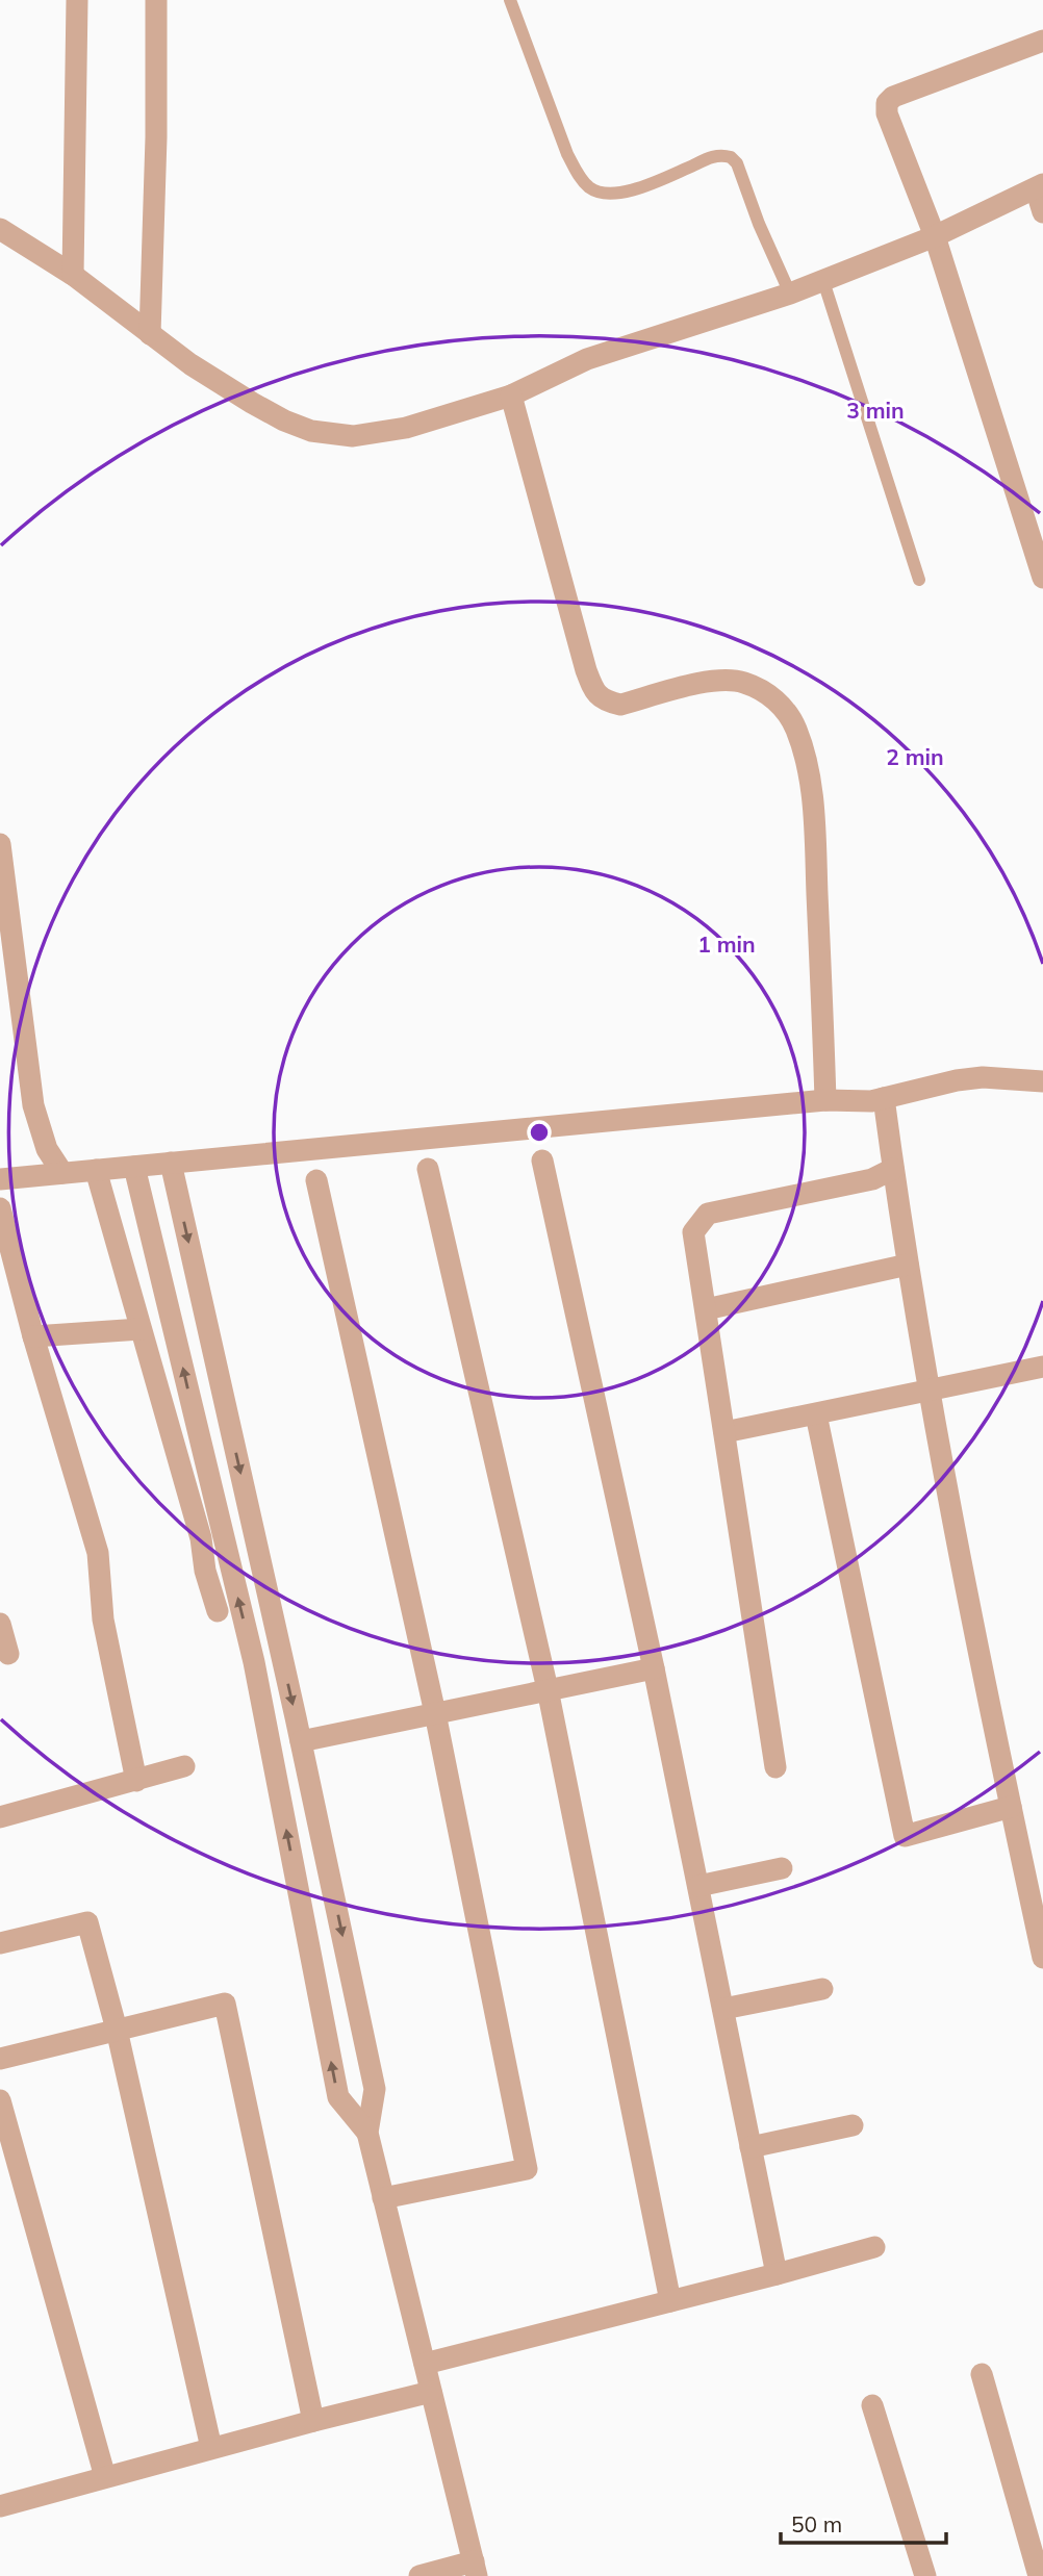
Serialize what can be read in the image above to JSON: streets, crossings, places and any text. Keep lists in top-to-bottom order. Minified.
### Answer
{"scale_bar":"50 m","rings":["3 min","2 min","1 min"]}
